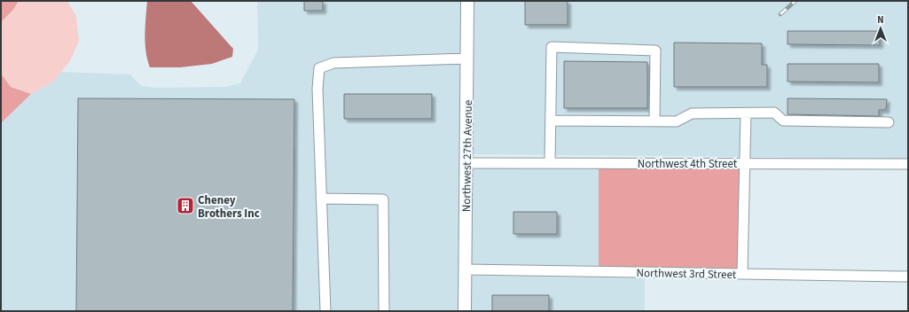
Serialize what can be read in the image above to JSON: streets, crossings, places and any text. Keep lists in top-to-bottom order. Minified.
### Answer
{"streets":{"main road":["Northwest 27th Avenue"],"street":["Northwest 4th Street","Northwest 3rd Street"]},"crossings":[["Northwest 27th Avenue","Northwest 4th Street"],["Northwest 27th Avenue","Northwest 3rd Street"]],"places":{"building":["Cheney Brothers Inc"]},"north":"top"}
